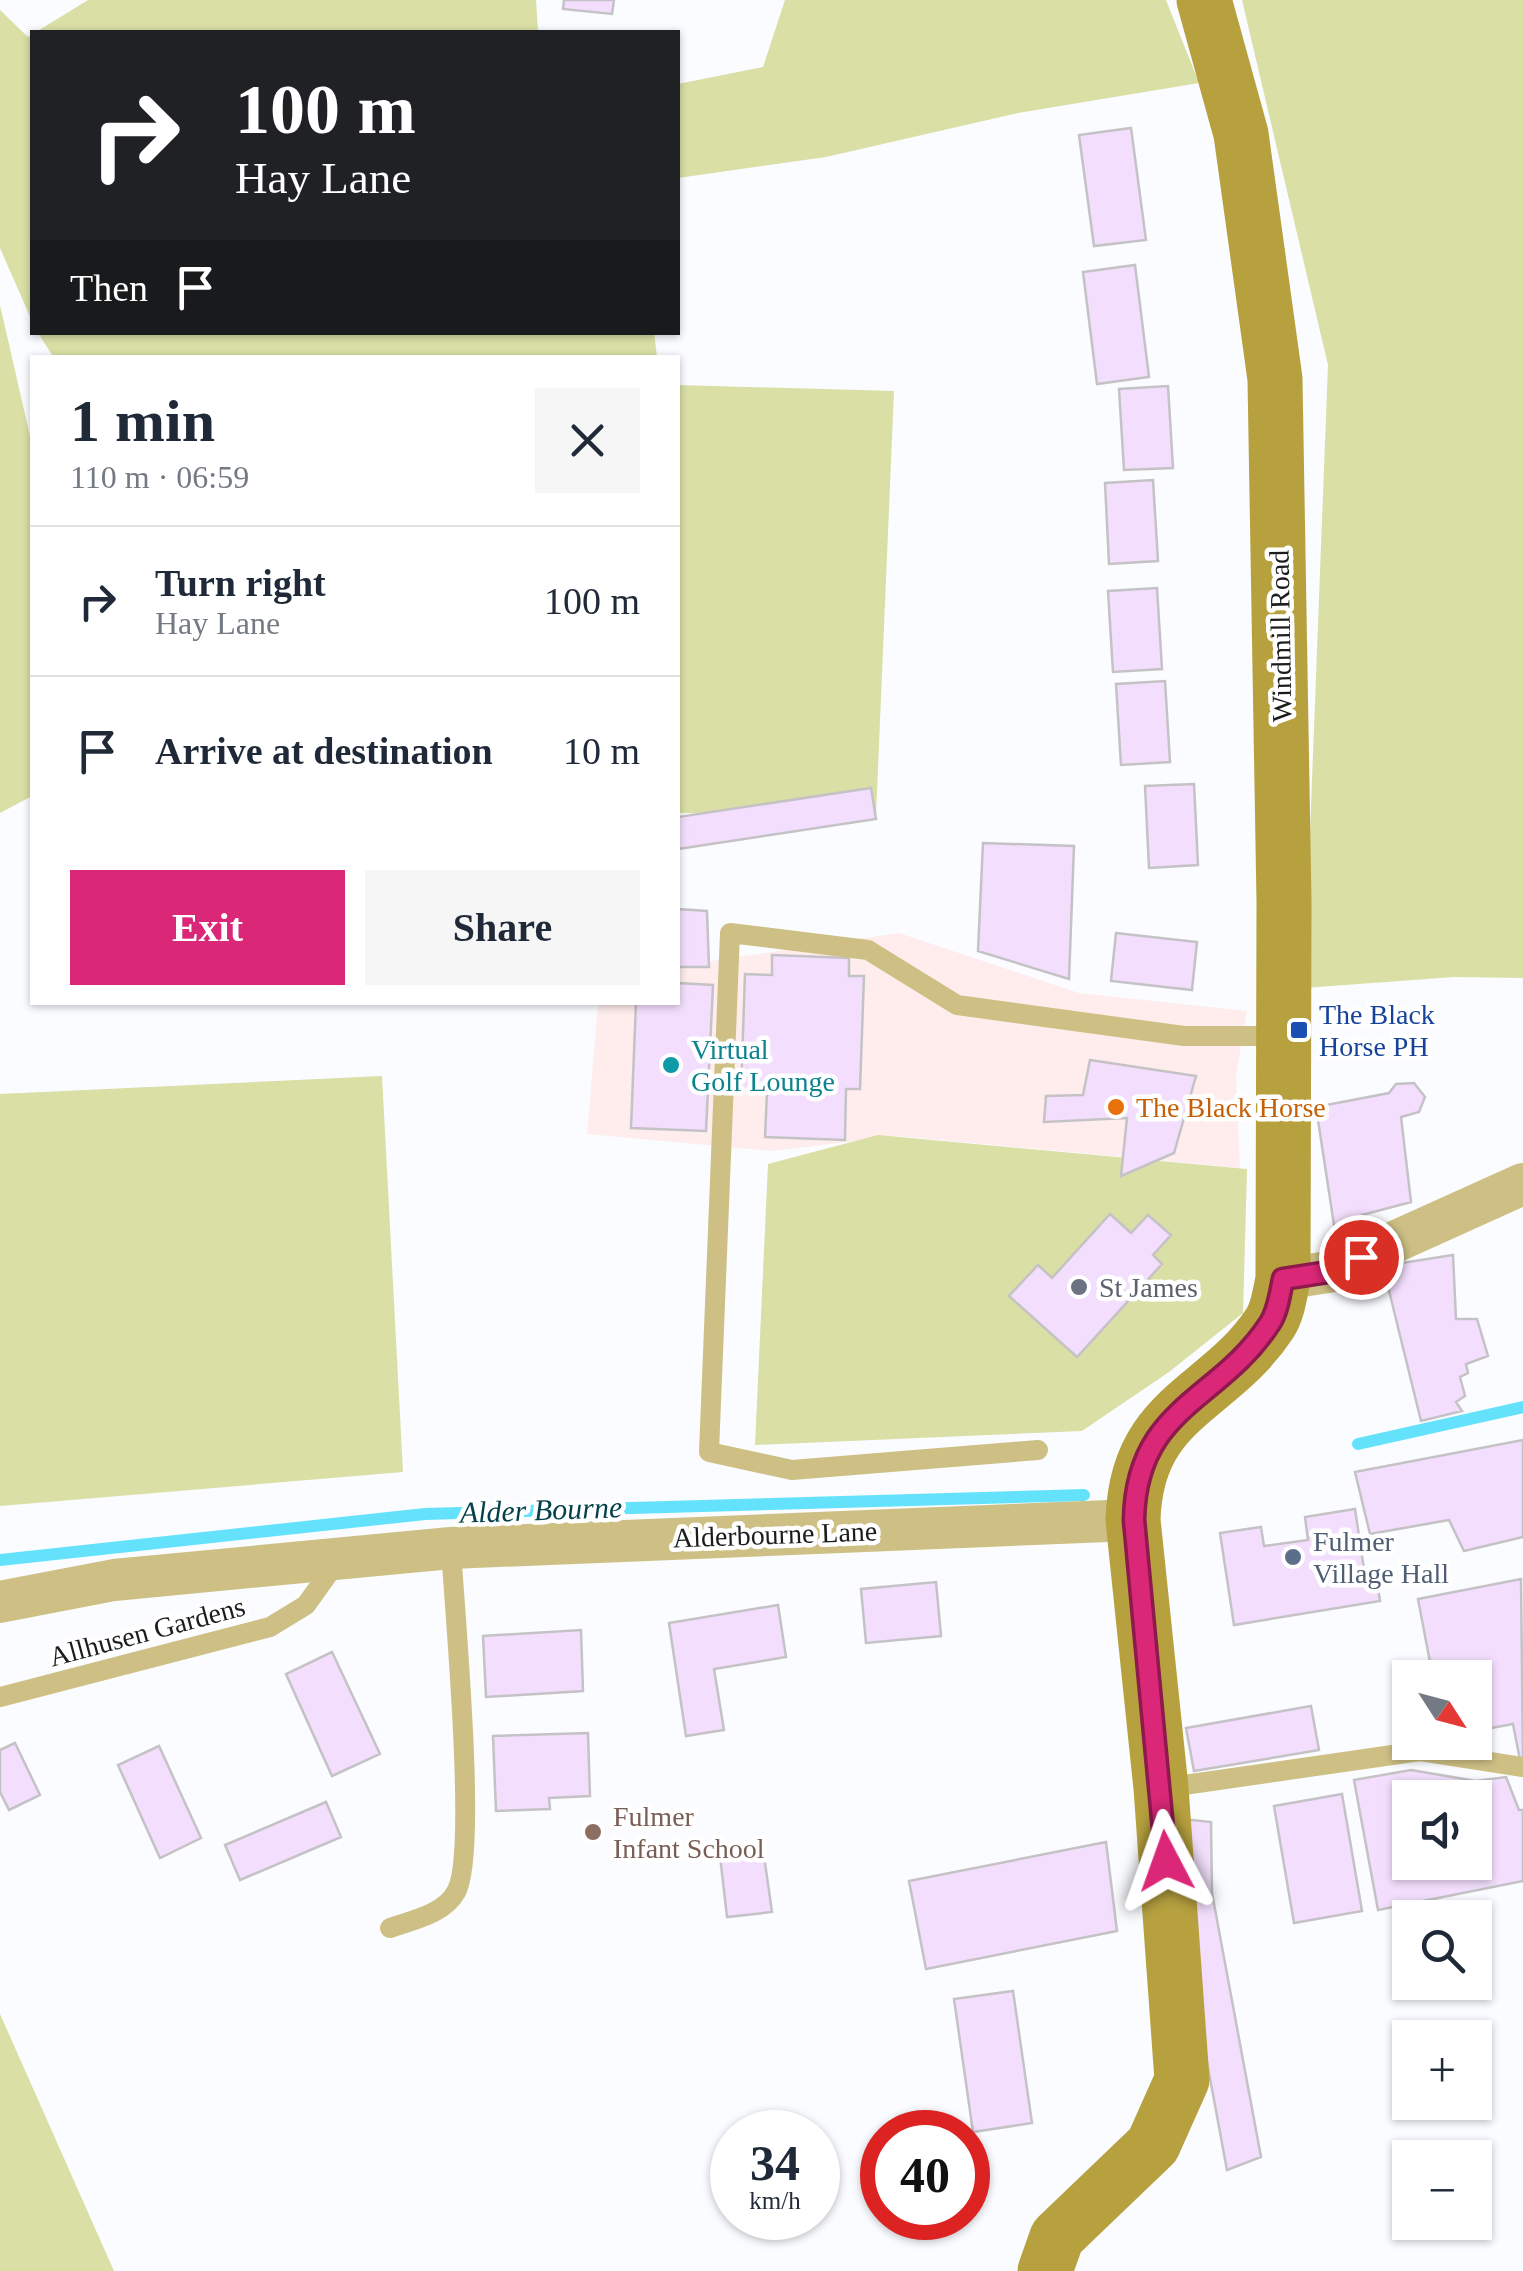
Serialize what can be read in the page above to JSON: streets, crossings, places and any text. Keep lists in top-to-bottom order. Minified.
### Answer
{"streets":{"street":["Windmill Road","Alderbourne Lane"],"lane":["Allhusen Gardens"]},"crossings":[["Windmill Road","Alderbourne Lane"],["Alderbourne Lane","Allhusen Gardens"]],"water":["Alder Bourne"],"places":{"transit":["The Black Horse PH"],"other":["Virtual Golf Lounge","The Black Horse","St James","Fulmer Village Hall","Fulmer Infant School"]},"north":"bottom right","page":{"turn":["100 m","Hay Lane"],"then":"Then","heading":["1 min","110 m · 06:59"],"list":[{"name":"Turn right","note":"Hay Lane","value":"100 m"},{"name":"Arrive at destination","value":"10 m"}],"buttons":["Exit","Share"],"map_buttons":["+","−"],"speed":"34 km/h","limit":"40"}}
